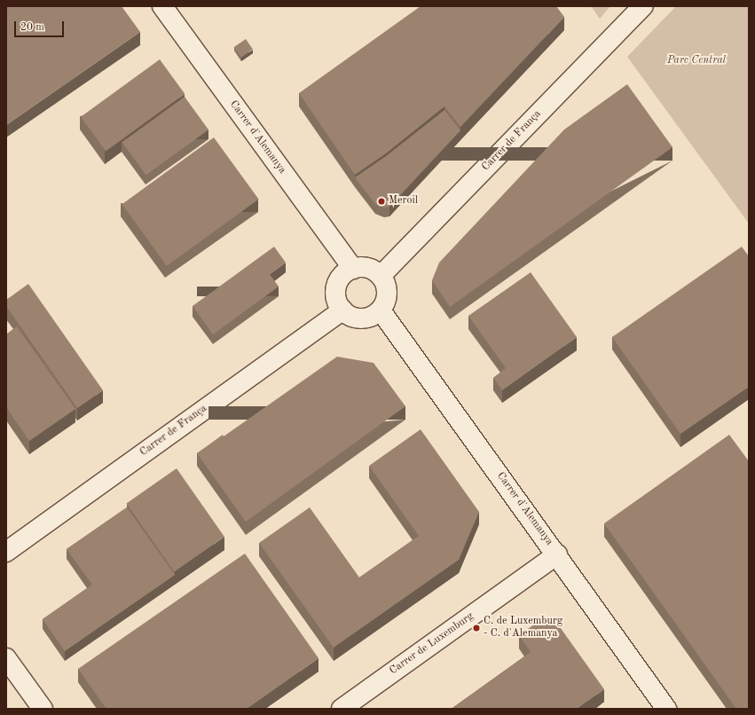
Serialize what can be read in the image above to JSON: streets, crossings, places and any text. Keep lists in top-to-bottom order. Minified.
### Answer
{"streets":{"street":["Carrer d'Alemanya","Carrer de França","Carrer de Luxemburg"]},"crossings":[["Carrer d'Alemanya","Carrer de França"],["Carrer d'Alemanya","Carrer de Luxemburg"]],"parks":["Parc Central"],"places":["Meroil","C. de Luxemburg - C. d'Alemanya"],"scale_bar":"20 m"}
